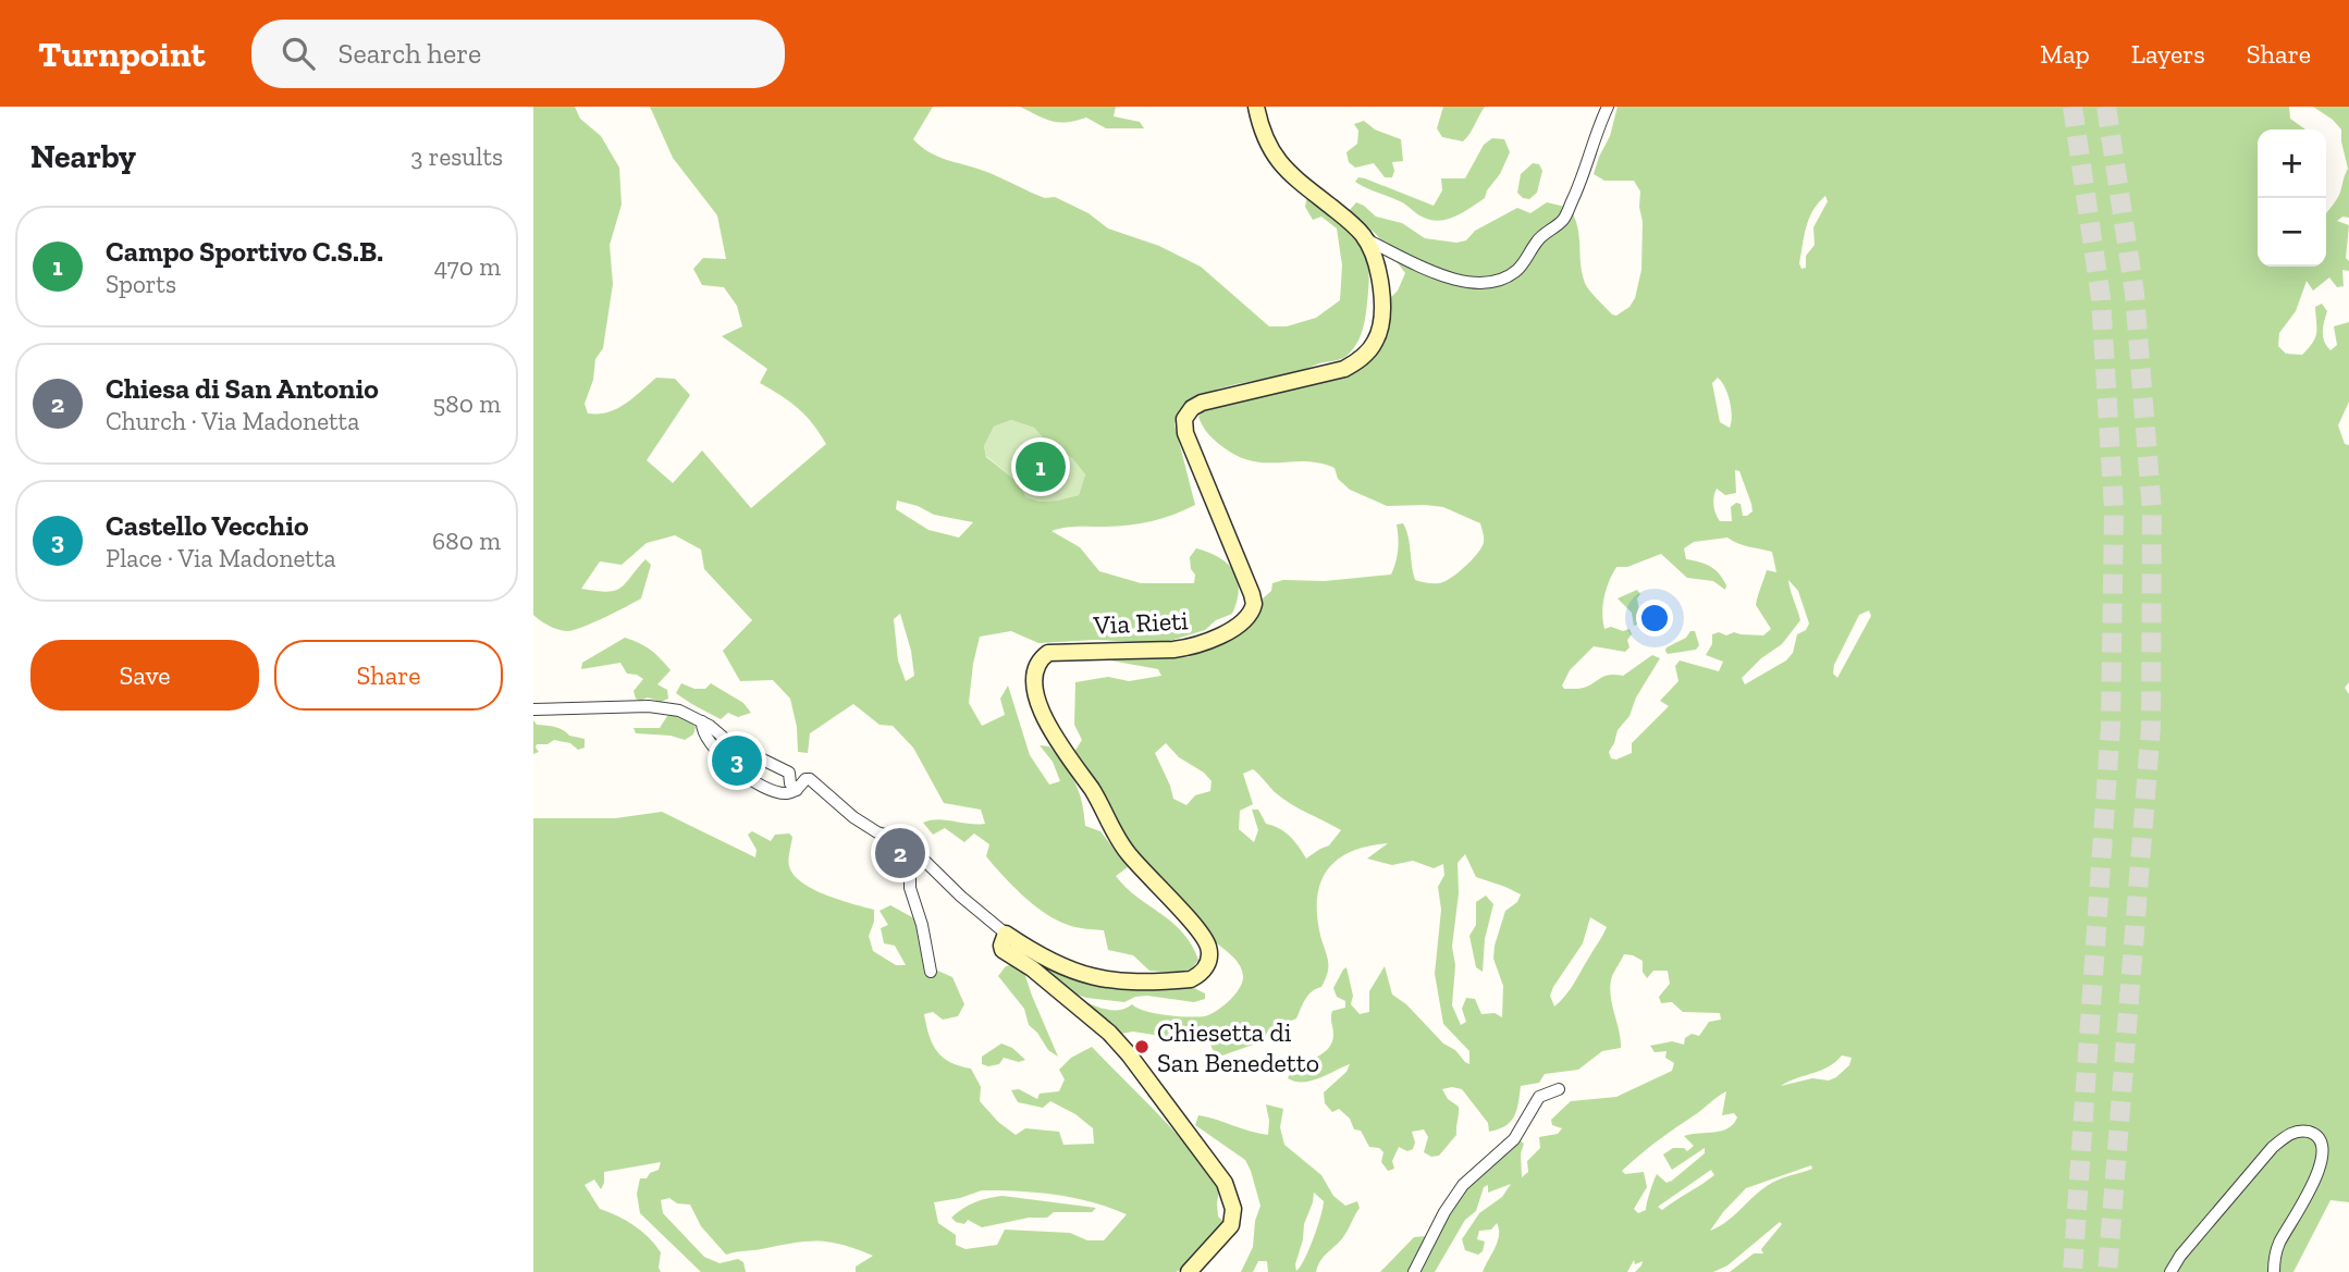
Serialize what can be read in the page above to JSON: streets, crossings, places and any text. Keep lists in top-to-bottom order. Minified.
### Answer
{"streets":{"street":["Via Rieti"]},"places":["Chiesetta di San Benedetto"],"page":{"header":"Turnpoint","search":"Search here","nav":["Map","Layers","Share"],"heading":["Nearby","3 results"],"map_buttons":["+","−"],"list":[{"mark":"1","name":"Campo Sportivo C.S.B.","note":"Sports","value":"470 m"},{"mark":"2","name":"Chiesa di San Antonio","note":"Church · Via Madonetta","value":"580 m"},{"mark":"3","name":"Castello Vecchio","note":"Place · Via Madonetta","value":"680 m"}],"pins":["1","3","2"],"buttons":["Save","Share"]}}
